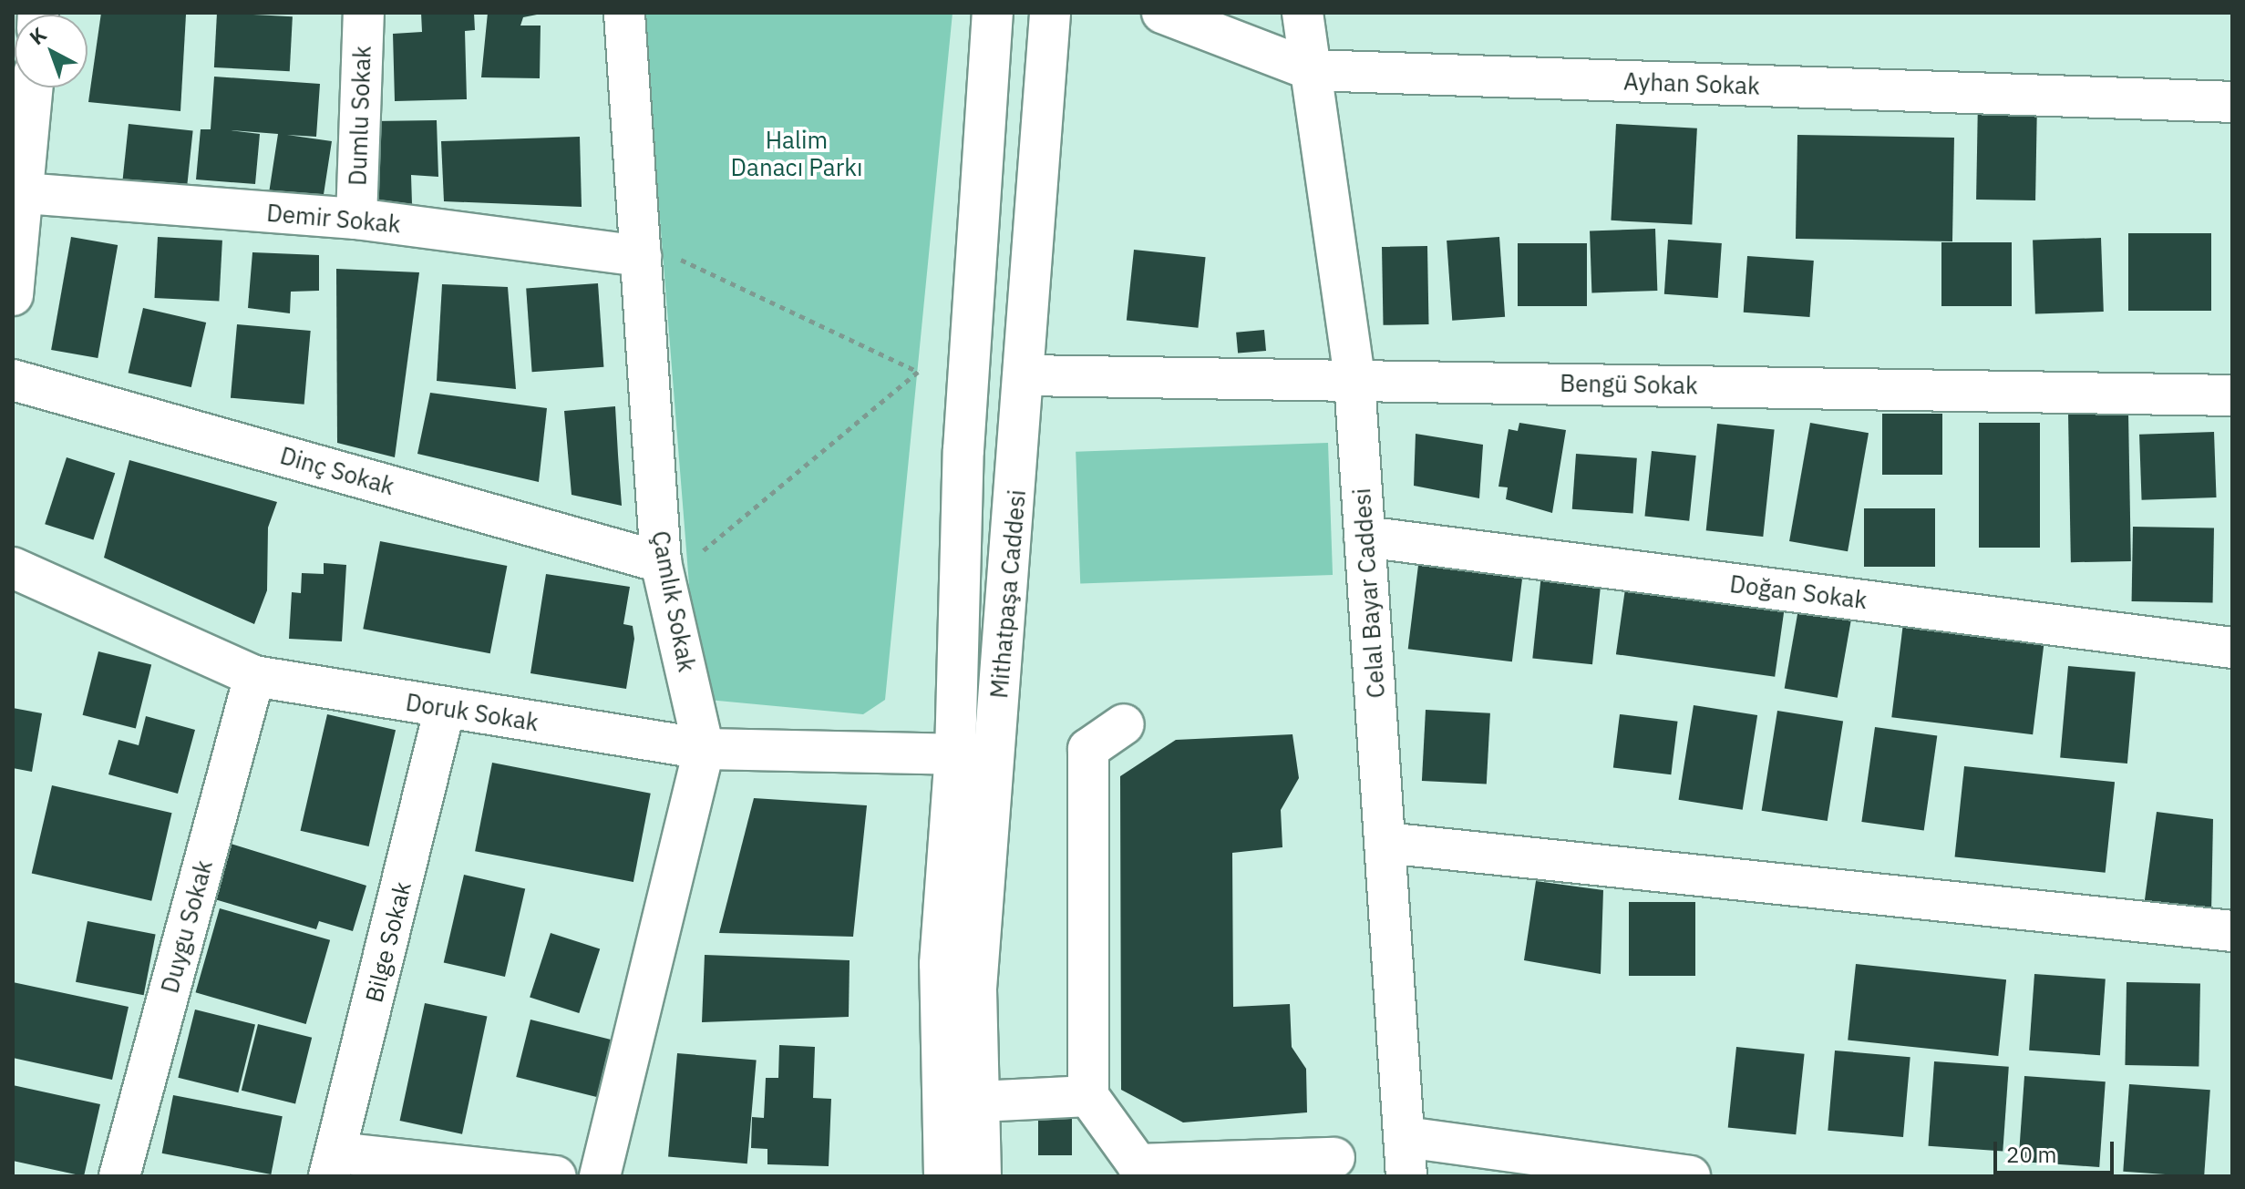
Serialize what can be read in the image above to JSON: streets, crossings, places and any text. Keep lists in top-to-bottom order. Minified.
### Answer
{"streets":{"street":["Ayhan Sokak","Dumlu Sokak","Demir Sokak","Bengü Sokak","Dinç Sokak","Doğan Sokak","Celal Bayar Caddesi","Mithatpaşa Caddesi","Çamlık Sokak","Doruk Sokak","Duygu Sokak","Bilge Sokak"]},"crossings":[["Ayhan Sokak","Celal Bayar Caddesi"],["Dumlu Sokak","Demir Sokak"],["Demir Sokak","Çamlık Sokak"],["Bengü Sokak","Celal Bayar Caddesi"],["Bengü Sokak","Mithatpaşa Caddesi"],["Dinç Sokak","Çamlık Sokak"],["Doğan Sokak","Celal Bayar Caddesi"],["Mithatpaşa Caddesi","Doruk Sokak"],["Çamlık Sokak","Doruk Sokak"],["Doruk Sokak","Duygu Sokak"],["Doruk Sokak","Bilge Sokak"]],"parks":["Halim Danacı Parkı"],"scale_bar":"20 m","north":"top left"}
